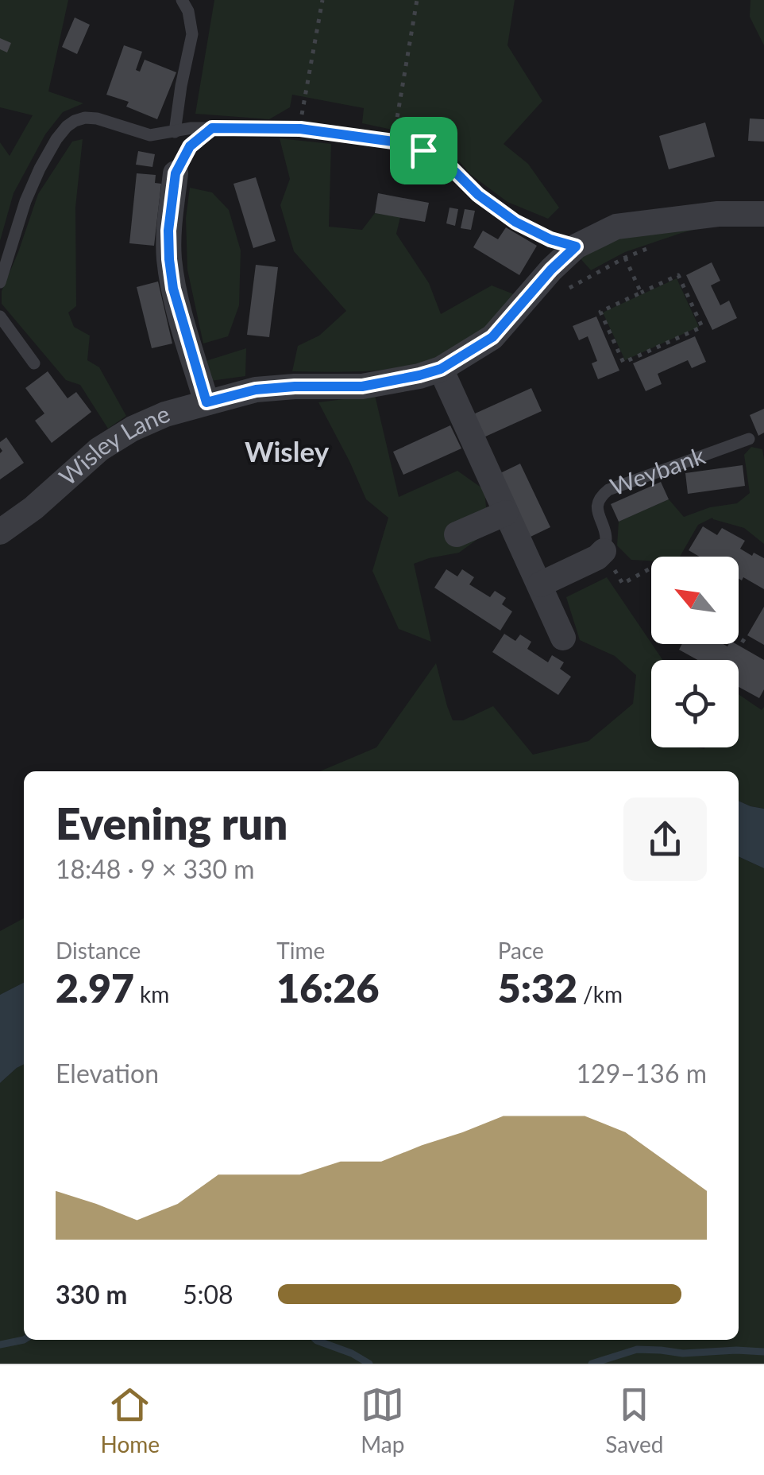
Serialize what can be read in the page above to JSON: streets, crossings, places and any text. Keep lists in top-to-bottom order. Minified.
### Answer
{"streets":{"street":["Wisley Lane"],"lane":["Weybank"]},"districts":["Wisley"],"north":"top left","page":{"heading":["Evening run","18:48 · 9 × 330 m"],"stats":[["Distance","2.97 km"],["Time","16:26"],["Pace","5:32 /km"]],"chart":["Elevation","129–136 m"],"list":[{"name":"330 m","note":"5:08"}],"tabs":["Home","Map","Saved"]}}
